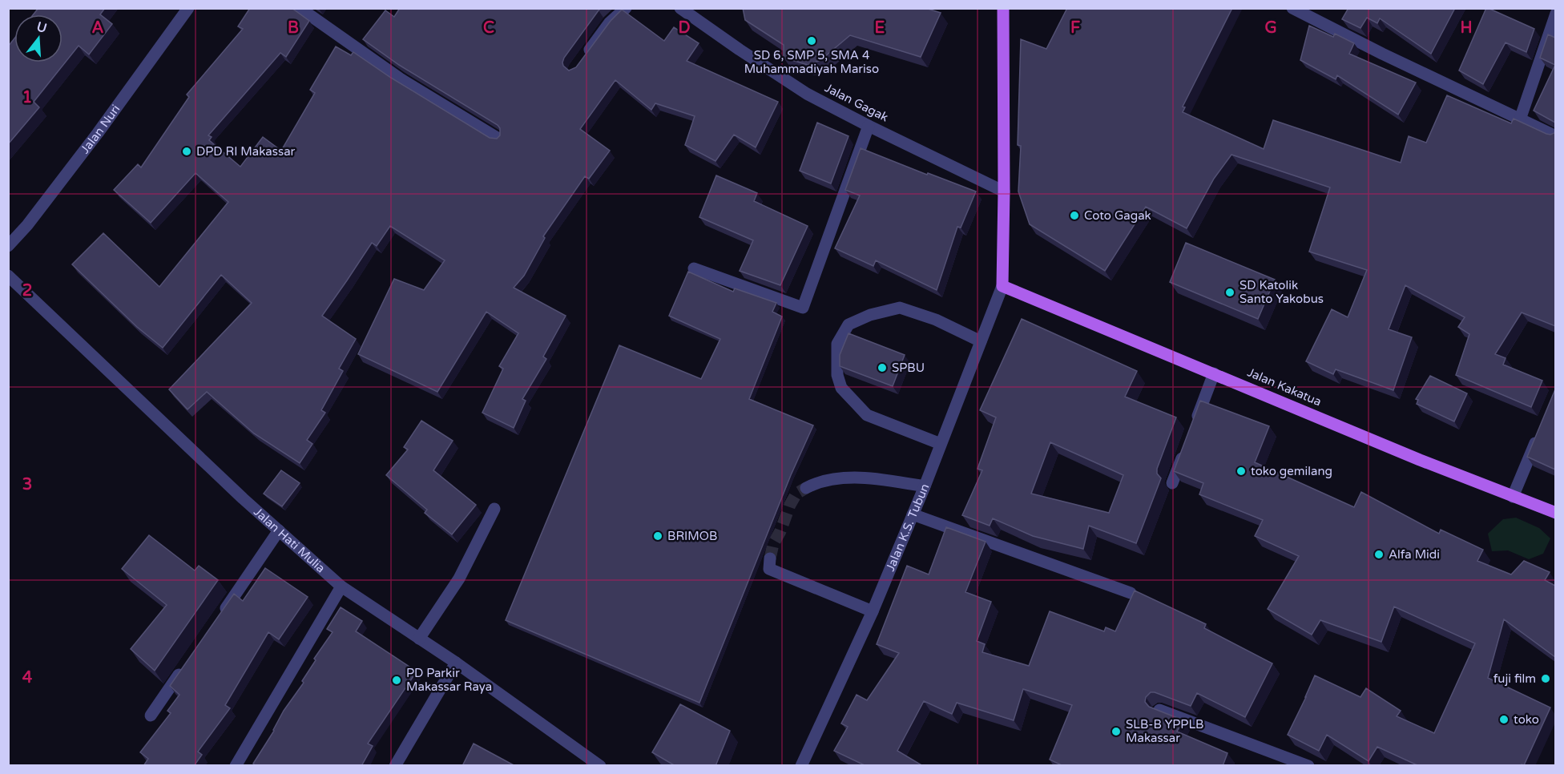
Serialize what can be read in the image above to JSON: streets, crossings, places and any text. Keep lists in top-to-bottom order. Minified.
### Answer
{"streets":{"main road":["Jalan Kakatua"],"street":["Jalan Gagak","Jalan Nuri","Jalan K.S. Tubun","Jalan Hati Mulia"]},"crossings":[["Jalan Kakatua","Jalan K.S. Tubun"]],"places":["SD 6, SMP 5, SMA 4 Muhammadiyah Mariso","DPD RI Makassar","Coto Gagak","SD Katolik Santo Yakobus","SPBU","toko gemilang","BRIMOB","Alfa Midi","fuji film","PD Parkir Makassar Raya","toko","SLB-B YPPLB Makassar"],"north":"top","grid":{"columns":["A","B","C","D","E","F","G","H"],"rows":["1","2","3","4"]}}
